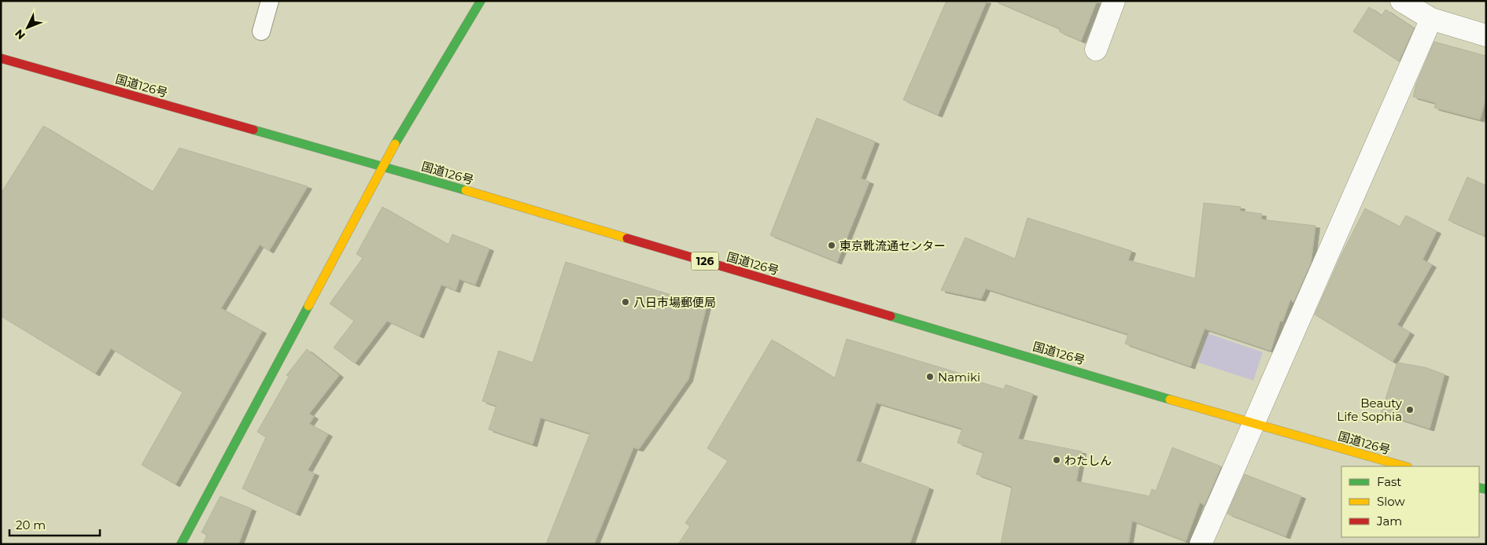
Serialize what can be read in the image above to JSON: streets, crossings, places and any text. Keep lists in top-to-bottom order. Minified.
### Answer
{"streets":{"main road":["国道126号","126"]},"places":["東京靴流通センター","八日市場郵便局","Namiki","Beauty Life Sophia","わたしん"],"legend":["Fast","Slow","Jam"],"scale_bar":"20 m","north":"bottom left"}
